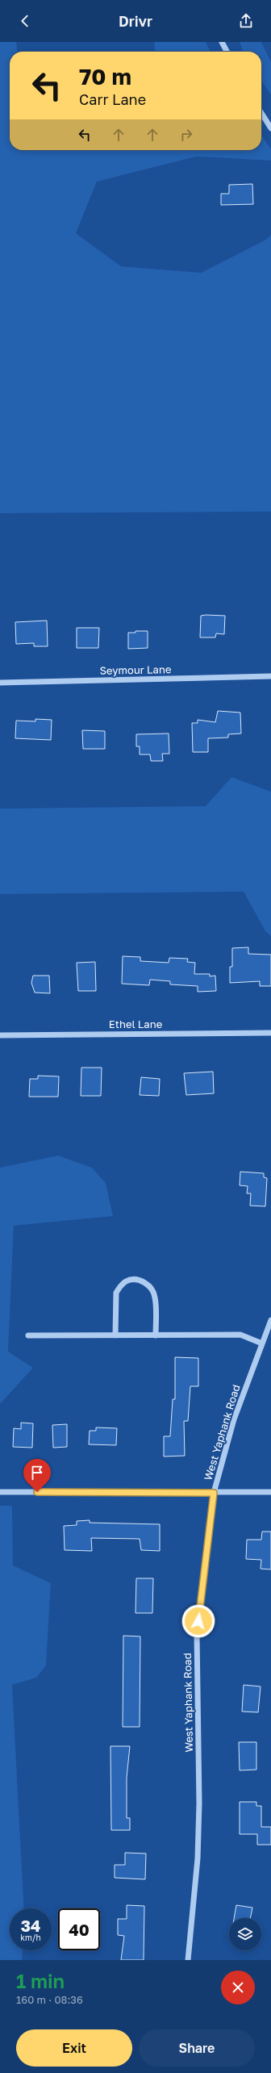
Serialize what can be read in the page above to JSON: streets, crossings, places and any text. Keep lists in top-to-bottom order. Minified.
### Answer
{"streets":{"street":["Seymour Lane","Ethel Lane","West Yaphank Road"]},"page":{"header":"Drivr","turn":["70 m","Carr Lane"],"speed":"34 km/h","limit":"40","heading":["1 min","160 m · 08:36"],"buttons":["Exit","Share"]}}
